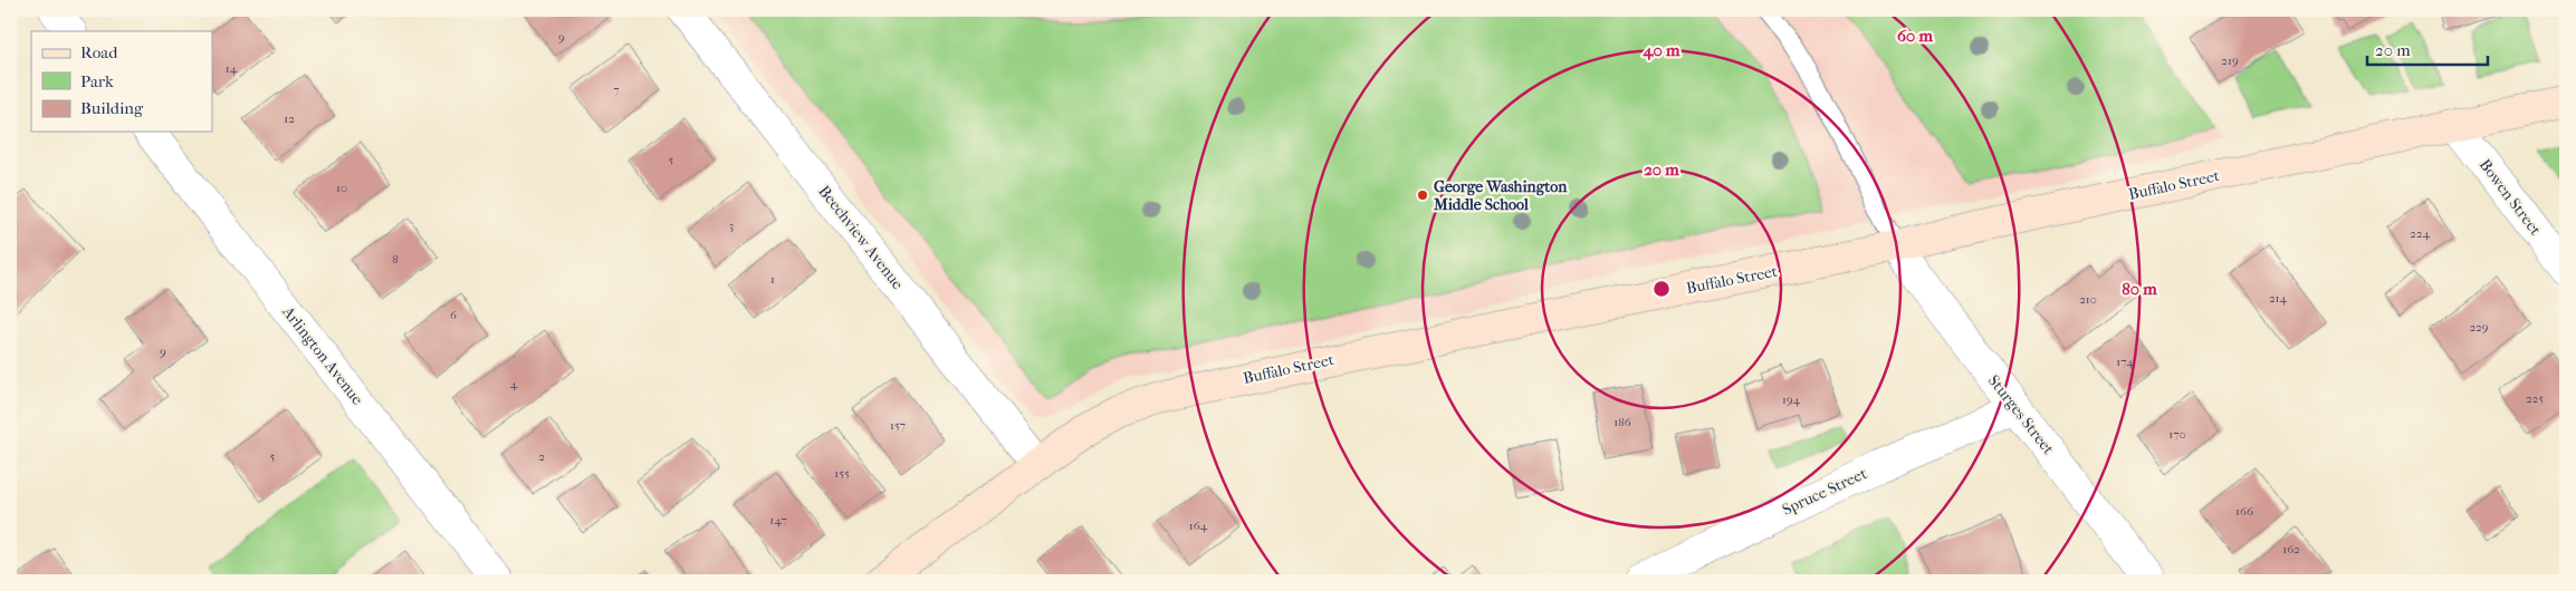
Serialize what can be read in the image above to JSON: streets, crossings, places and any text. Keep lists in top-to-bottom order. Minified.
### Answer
{"streets":{"street":["Buffalo Street","Bowen Street","Beechview Avenue","Arlington Avenue","Sturges Street","Spruce Street"]},"crossings":[["Buffalo Street","Bowen Street"],["Buffalo Street","Beechview Avenue"],["Buffalo Street","Sturges Street"],["Sturges Street","Spruce Street"]],"places":["George Washington Middle School"],"house_numbers":["9","219","14","7","12","5","10","3","224","8","1","214","210","6","229","9","174","4","225","194","186","157","170","5","2","155","166","147","164","162"],"legend":["Road","Park","Building"],"scale_bar":"20 m","rings":["60 m","40 m","20 m","80 m"]}
